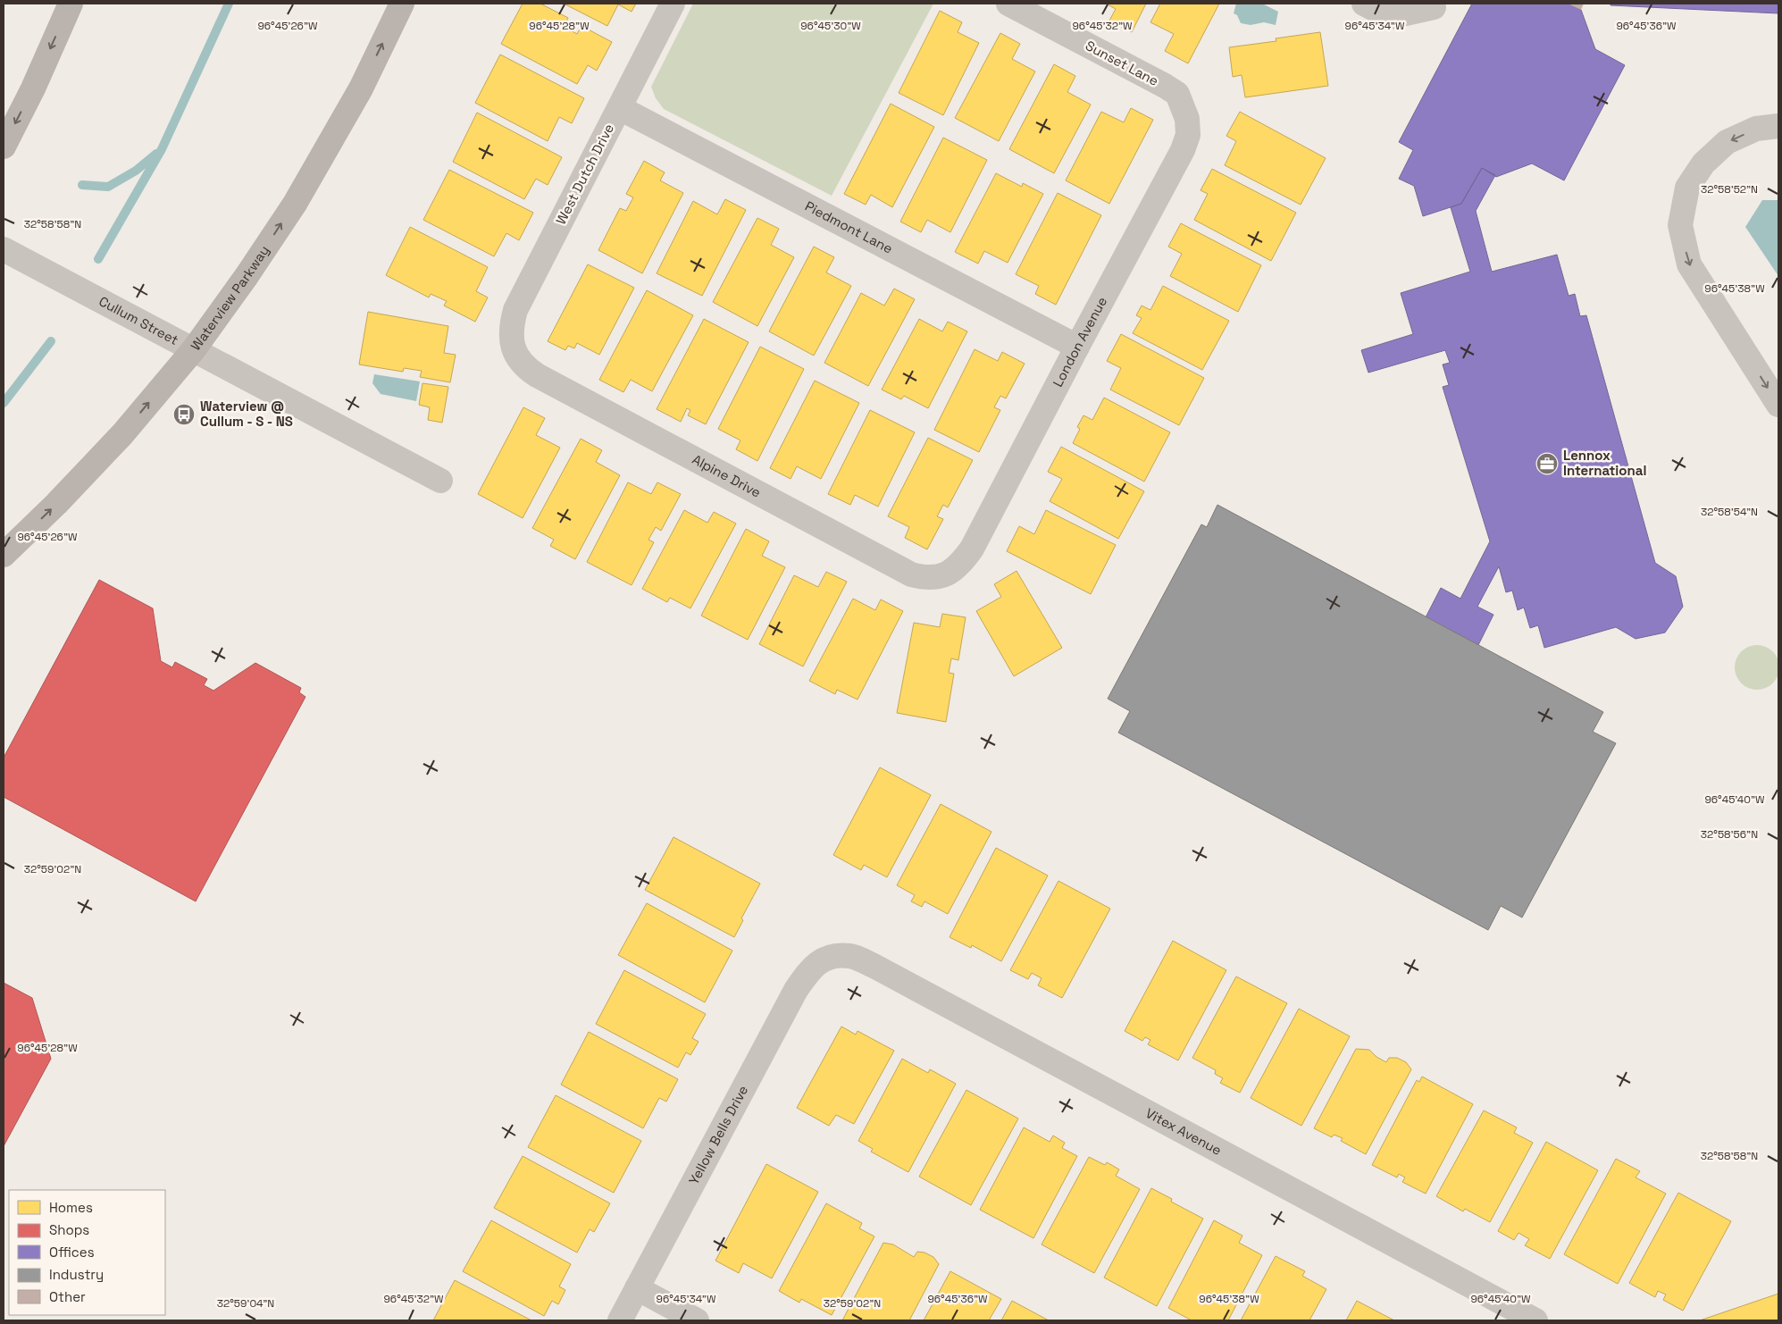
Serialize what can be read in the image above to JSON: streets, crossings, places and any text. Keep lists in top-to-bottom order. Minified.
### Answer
{"streets":{"main road":["Waterview Parkway"],"street":["Sunset Lane","West Dutch Drive","Piedmont Lane","Cullum Street","London Avenue","Alpine Drive","Vitex Avenue","Yellow Bells Drive"]},"crossings":[["Sunset Lane","London Avenue"],["West Dutch Drive","Piedmont Lane"],["West Dutch Drive","Alpine Drive"],["Piedmont Lane","London Avenue"],["Waterview Parkway","Cullum Street"],["London Avenue","Alpine Drive"],["Vitex Avenue","Yellow Bells Drive"]],"one_way":["Waterview Parkway"],"places":{"bus stop":["Waterview @ Cullum - S - NS"],"office":["Lennox International"]},"legend":["Homes","Shops","Offices","Industry","Other"],"coordinates":["96°45'26\"W","96°45'28\"W","96°45'30\"W","96°45'32\"W","96°45'34\"W","96°45'36\"W","32°58'52\"N","32°58'58\"N","96°45'38\"W","32°58'54\"N","96°45'40\"W","32°58'56\"N","32°59'02\"N","32°59'04\"N"]}
